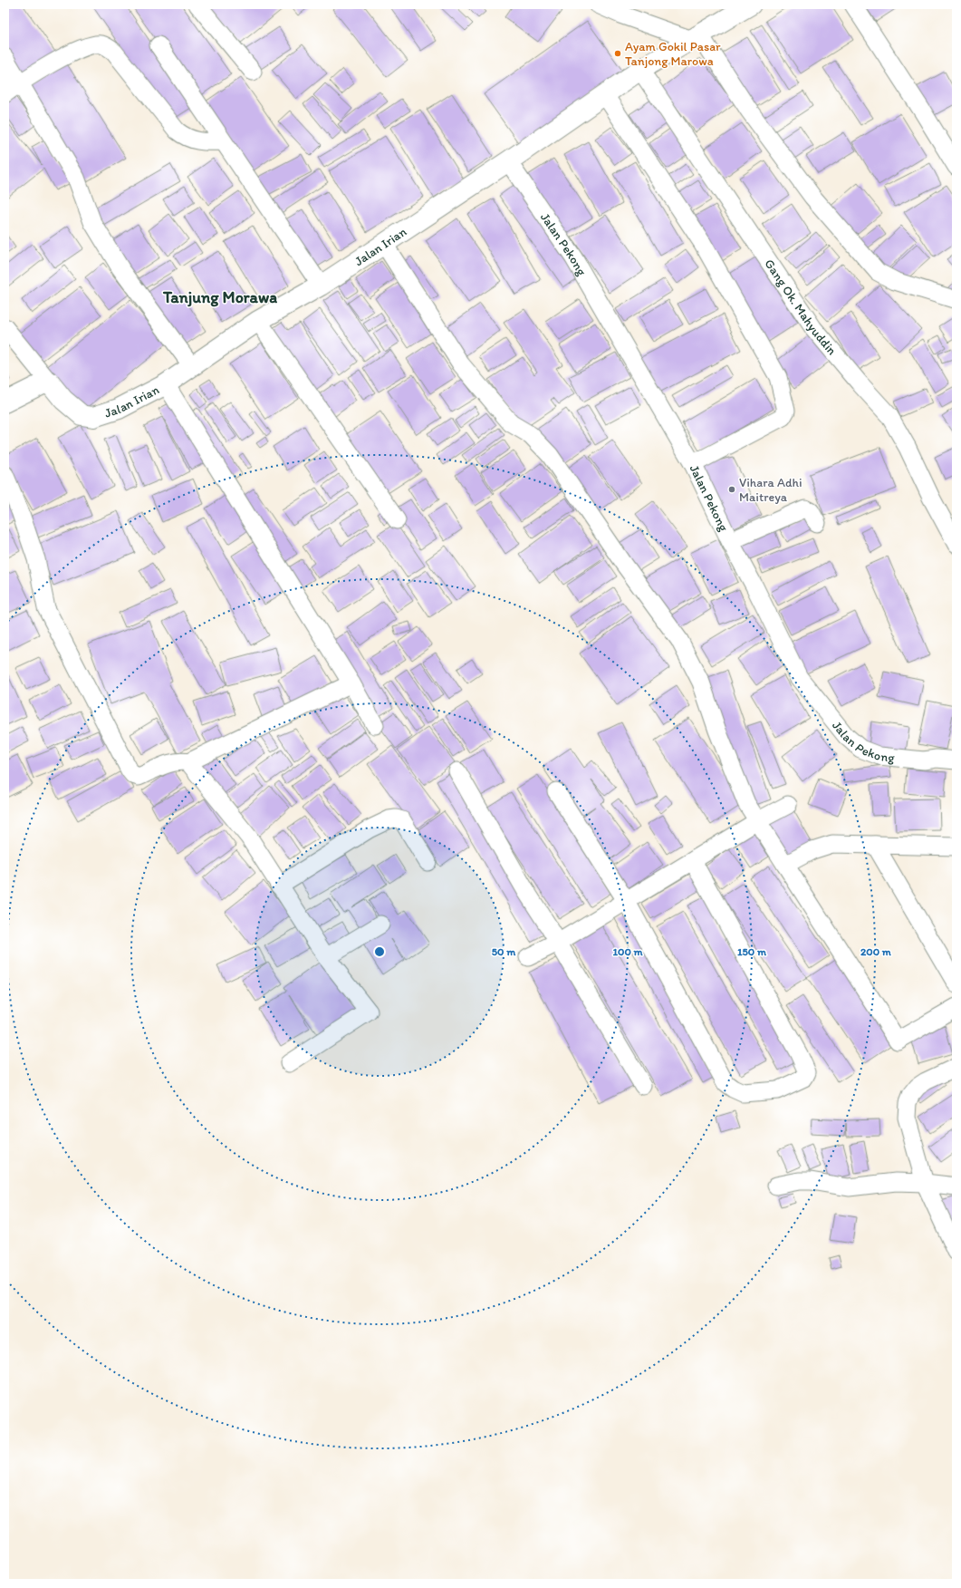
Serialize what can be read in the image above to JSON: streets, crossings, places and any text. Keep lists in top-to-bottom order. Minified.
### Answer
{"streets":{"main road":["Jalan Irian"],"street":["Jalan Pekong","Gang Ok. Mahyuddin"]},"crossings":[["Jalan Pekong","Jalan Irian"],["Jalan Irian","Gang Ok. Mahyuddin"]],"districts":["Tanjung Morawa"],"places":["Ayam Gokil Pasar Tanjong Marowa","Vihara Adhi Maitreya"],"rings":["50 m","100 m","150 m","200 m"]}
